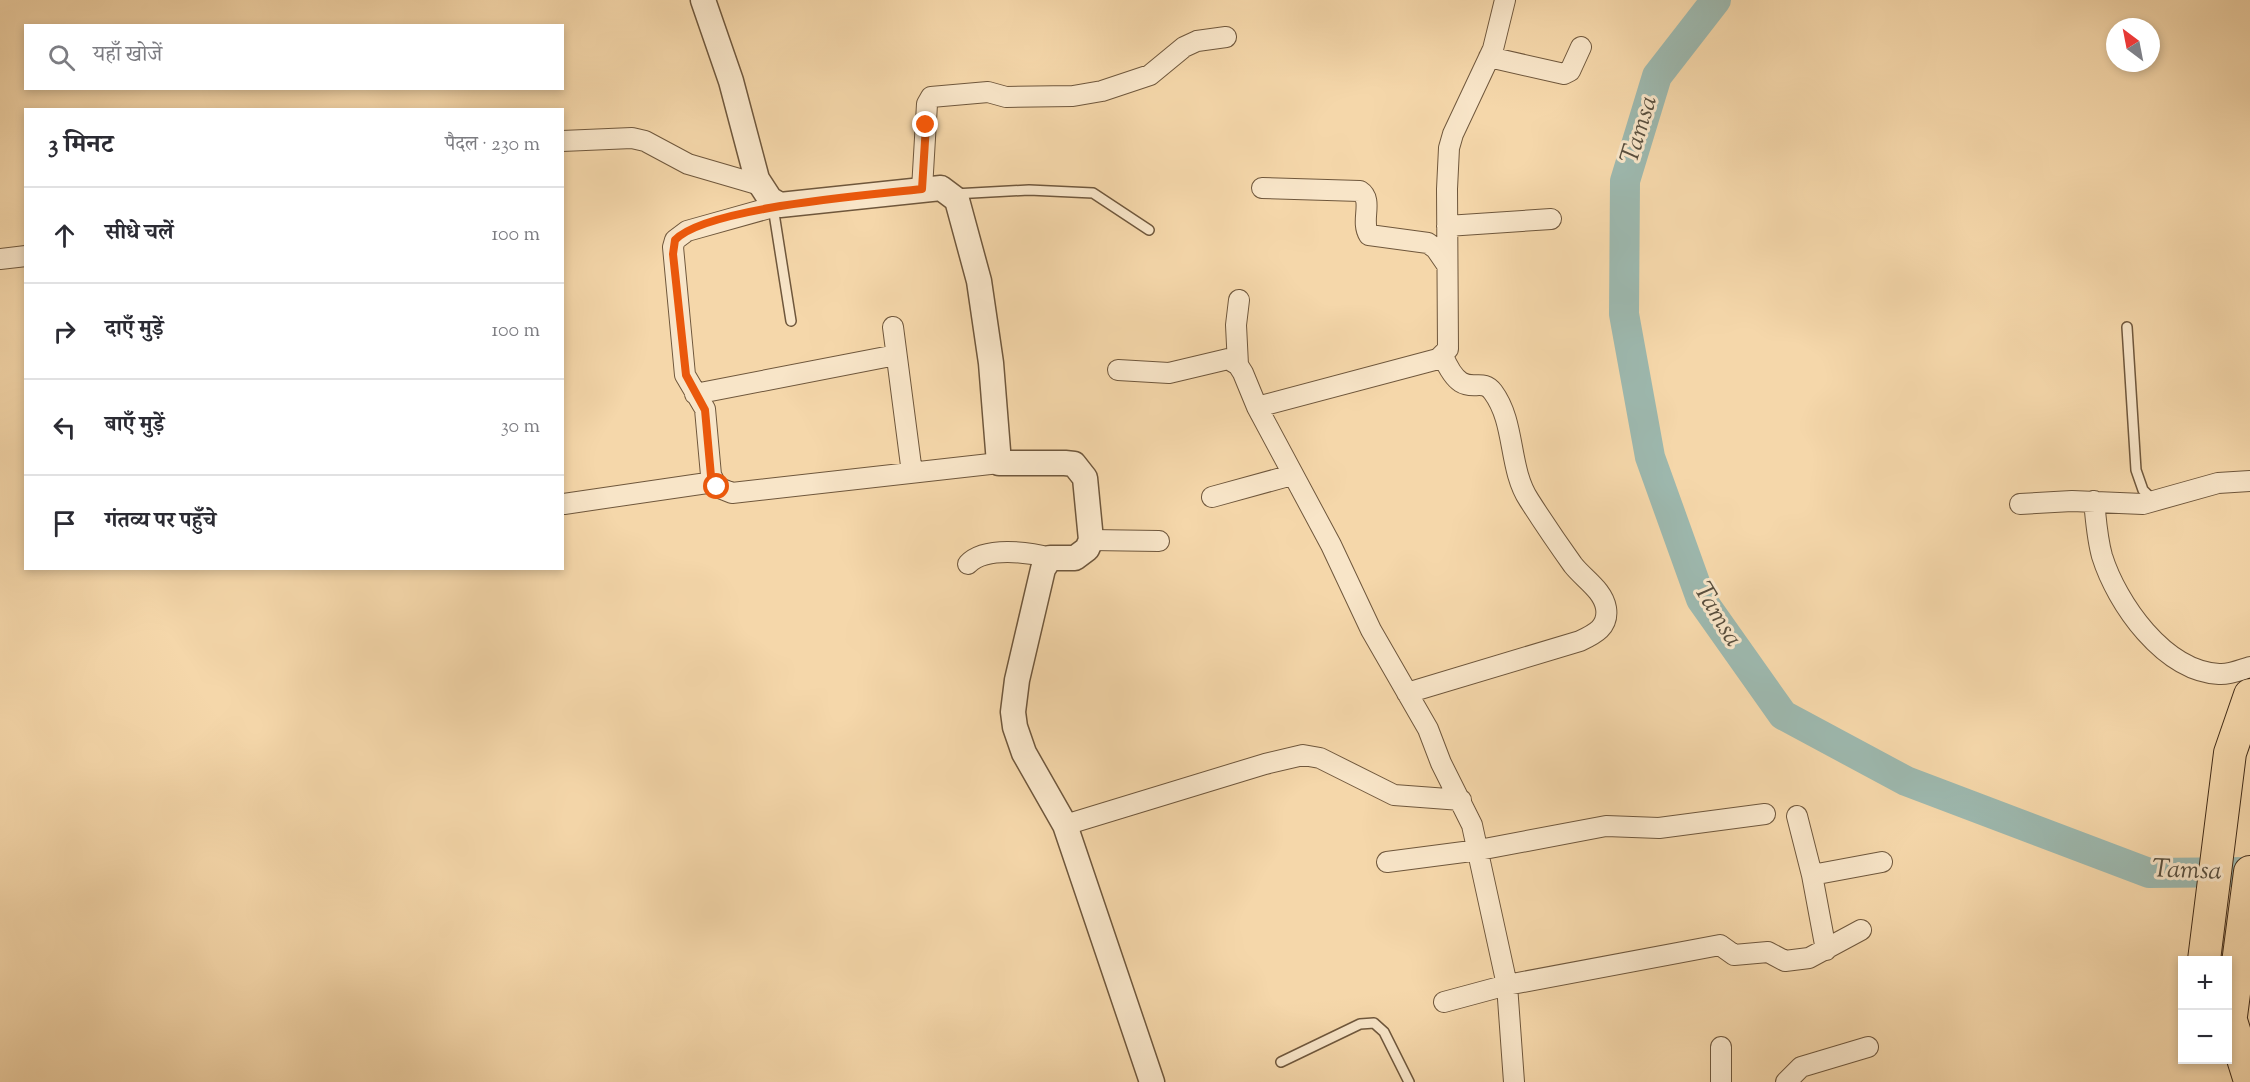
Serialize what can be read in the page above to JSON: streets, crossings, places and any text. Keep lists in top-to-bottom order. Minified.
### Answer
{"water":["Tamsa"],"north":"top left","page":{"search":"यहाँ खोजें","heading":["3 मिनट","पैदल · 230 m"],"list":[["सीधे चलें","100 m"],["दाएँ मुड़ें","100 m"],["बाएँ मुड़ें","30 m"],"गंतव्य पर पहुँचे"],"map_buttons":["+","−"]}}
